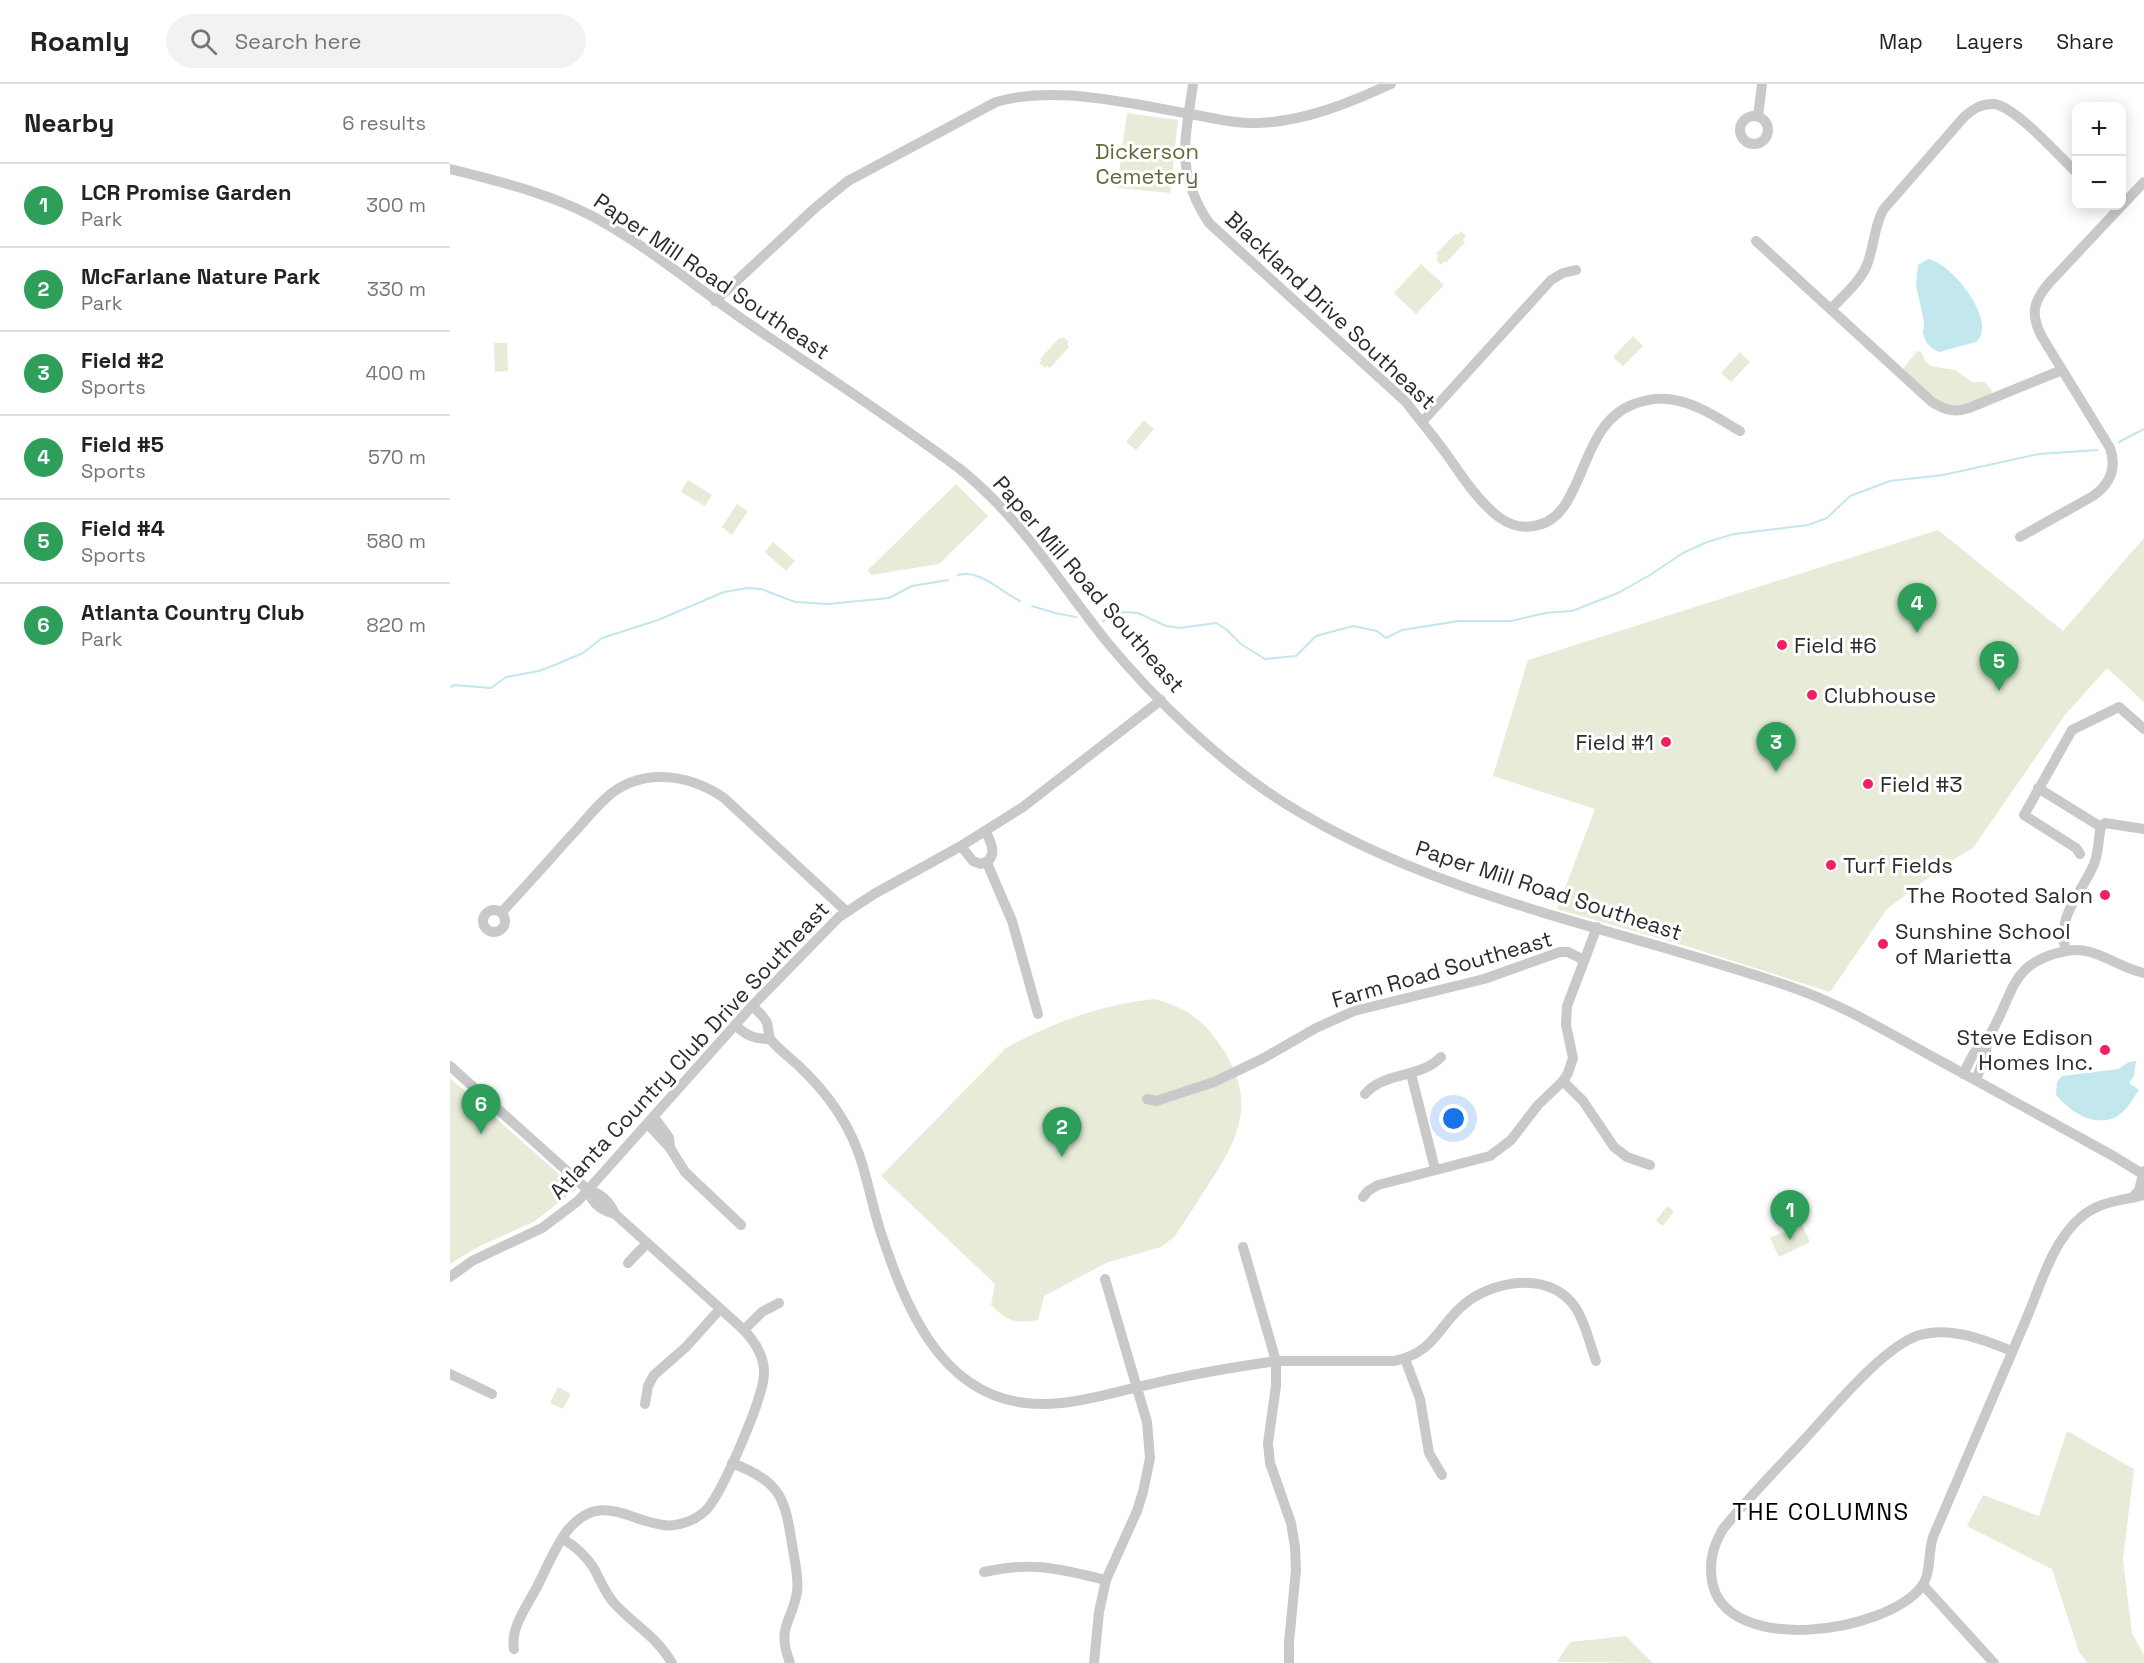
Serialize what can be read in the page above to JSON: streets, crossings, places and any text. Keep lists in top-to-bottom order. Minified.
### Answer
{"streets":{"street":["Paper Mill Road Southeast","Blackland Drive Southeast","Farm Road Southeast","Atlanta Country Club Drive Southeast"]},"crossings":[["Paper Mill Road Southeast","Atlanta Country Club Drive Southeast"]],"districts":["THE COLUMNS"],"parks":["Dickerson Cemetery"],"places":["Field #6","Clubhouse","Field #1","Field #3","Turf Fields","The Rooted Salon","Sunshine School of Marietta","Steve Edison Homes Inc."],"page":{"header":"Roamly","search":"Search here","nav":["Map","Layers","Share"],"heading":["Nearby","6 results"],"map_buttons":["+","−"],"list":[{"mark":"1","name":"LCR Promise Garden","note":"Park","value":"300 m"},{"mark":"2","name":"McFarlane Nature Park","note":"Park","value":"330 m"},{"mark":"3","name":"Field #2","note":"Sports","value":"400 m"},{"mark":"4","name":"Field #5","note":"Sports","value":"570 m"},{"mark":"5","name":"Field #4","note":"Sports","value":"580 m"},{"mark":"6","name":"Atlanta Country Club","note":"Park","value":"820 m"}],"pins":["4","5","3","6","2","1"]}}
